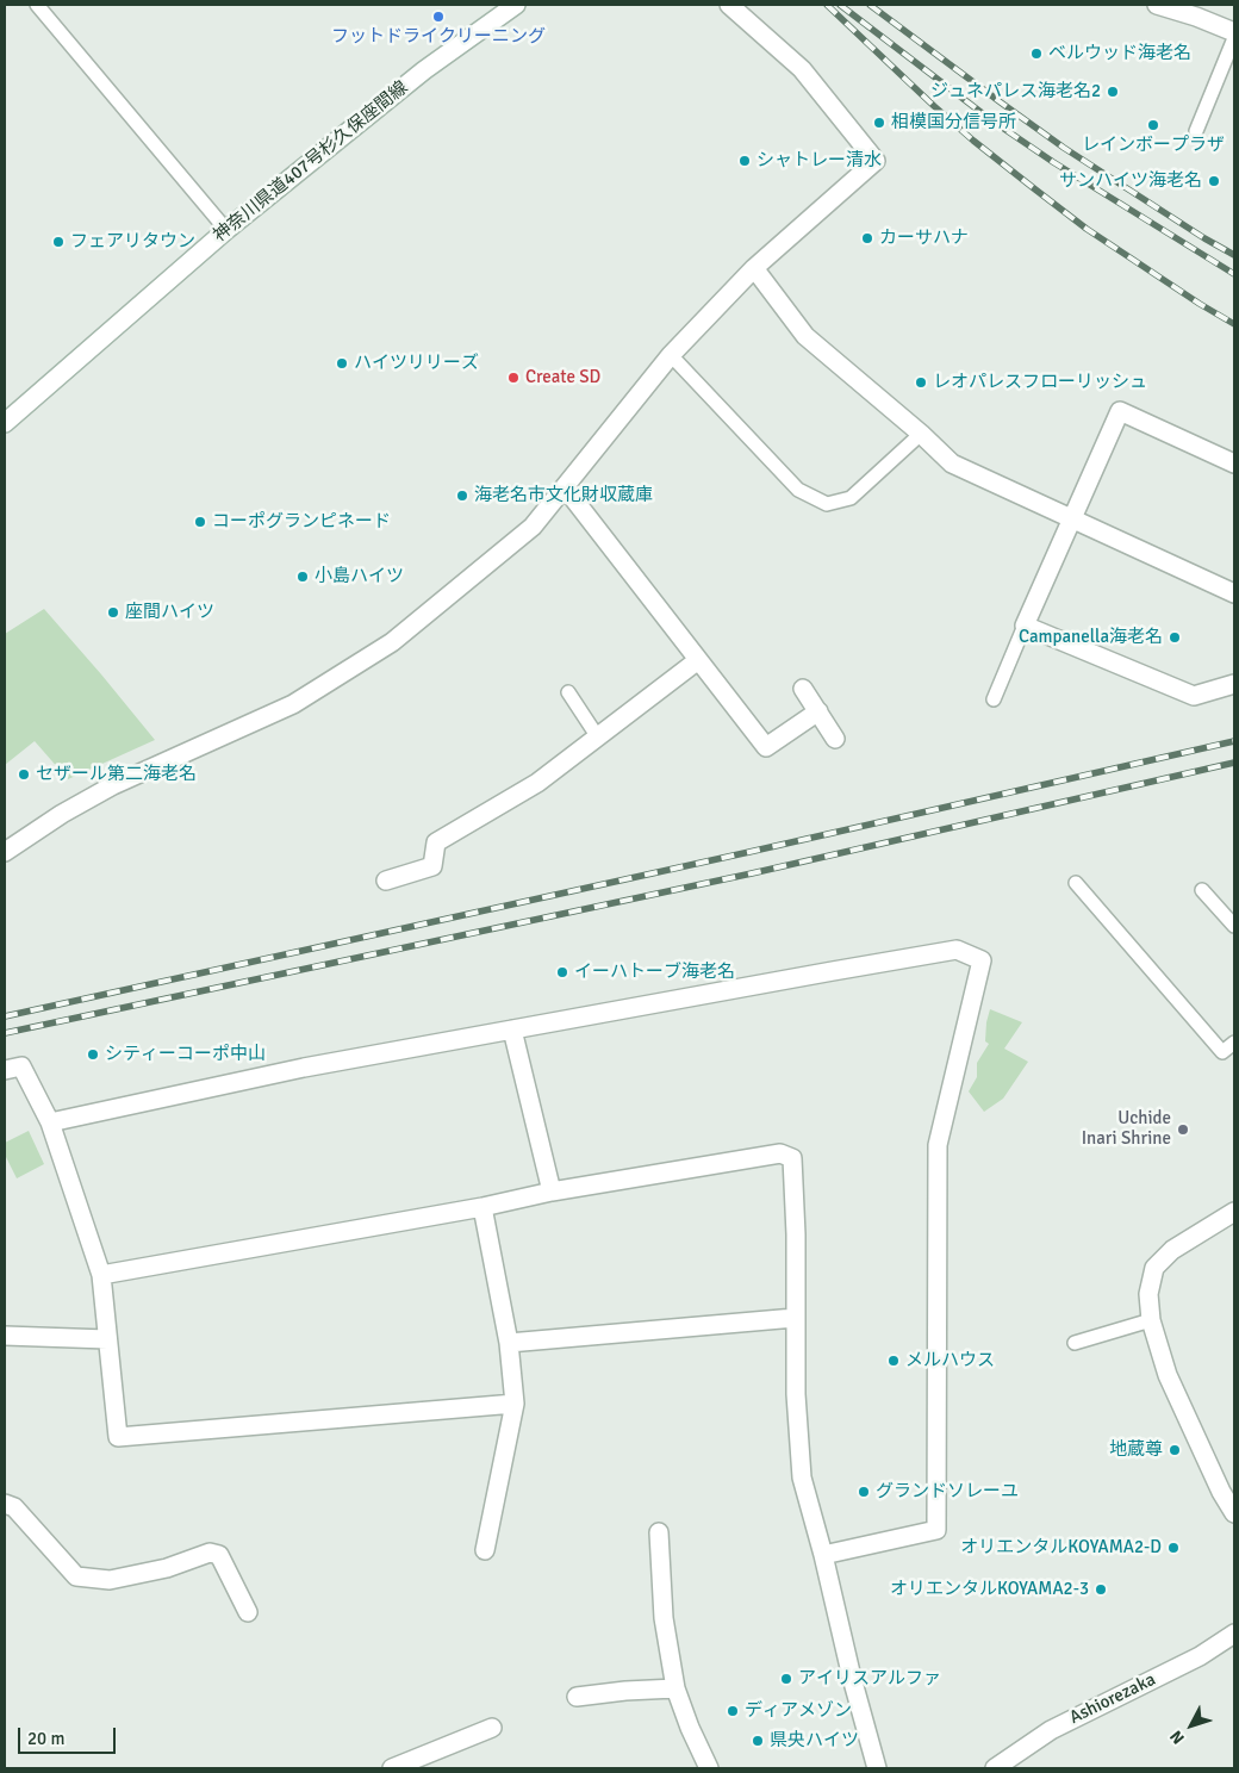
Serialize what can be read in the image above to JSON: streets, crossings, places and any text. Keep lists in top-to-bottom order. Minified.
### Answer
{"streets":{"street":["神奈川県道407号杉久保座間線","Ashiorezaka"]},"places":["フットドライクリーニング","ベルウッド海老名","ジュネパレス海老名2","相模国分信号所","レインボープラザ","シャトレー清水","サンハイツ海老名","カーサハナ","フェアリタウン","ハイツリリーズ","Create SD","レオパレスフローリッシュ","海老名市文化財収蔵庫","コーポグランピネード","小島ハイツ","座間ハイツ","Campanella海老名","セザール第二海老名","イーハトーブ海老名","シティーコーポ中山","Uchide Inari Shrine","メルハウス","地蔵尊","グランドソレーユ","オリエンタルKOYAMA2-D","オリエンタルKOYAMA2-3","アイリスアルファ","ディアメゾン","県央ハイツ"],"scale_bar":"20 m","north":"bottom left"}
